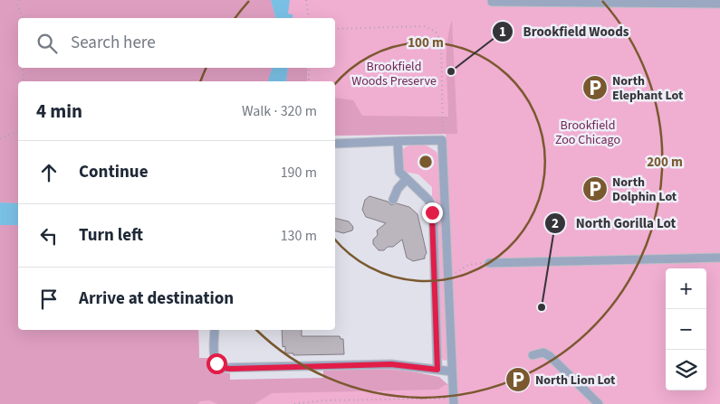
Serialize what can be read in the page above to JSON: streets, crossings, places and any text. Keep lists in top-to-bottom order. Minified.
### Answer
{"parks":["Brookfield Woods Preserve","Brookfield Zoo Chicago"],"places":{"other":["Brookfield Woods","North Gorilla Lot"],"parking":["North Elephant Lot","North Dolphin Lot","North Lion Lot"]},"page":{"search":"Search here","heading":["4 min","Walk · 320 m"],"list":[["Continue","190 m"],["Turn left","130 m"],"Arrive at destination"],"map_buttons":["+","−"]},"rings":["100 m","200 m"]}
